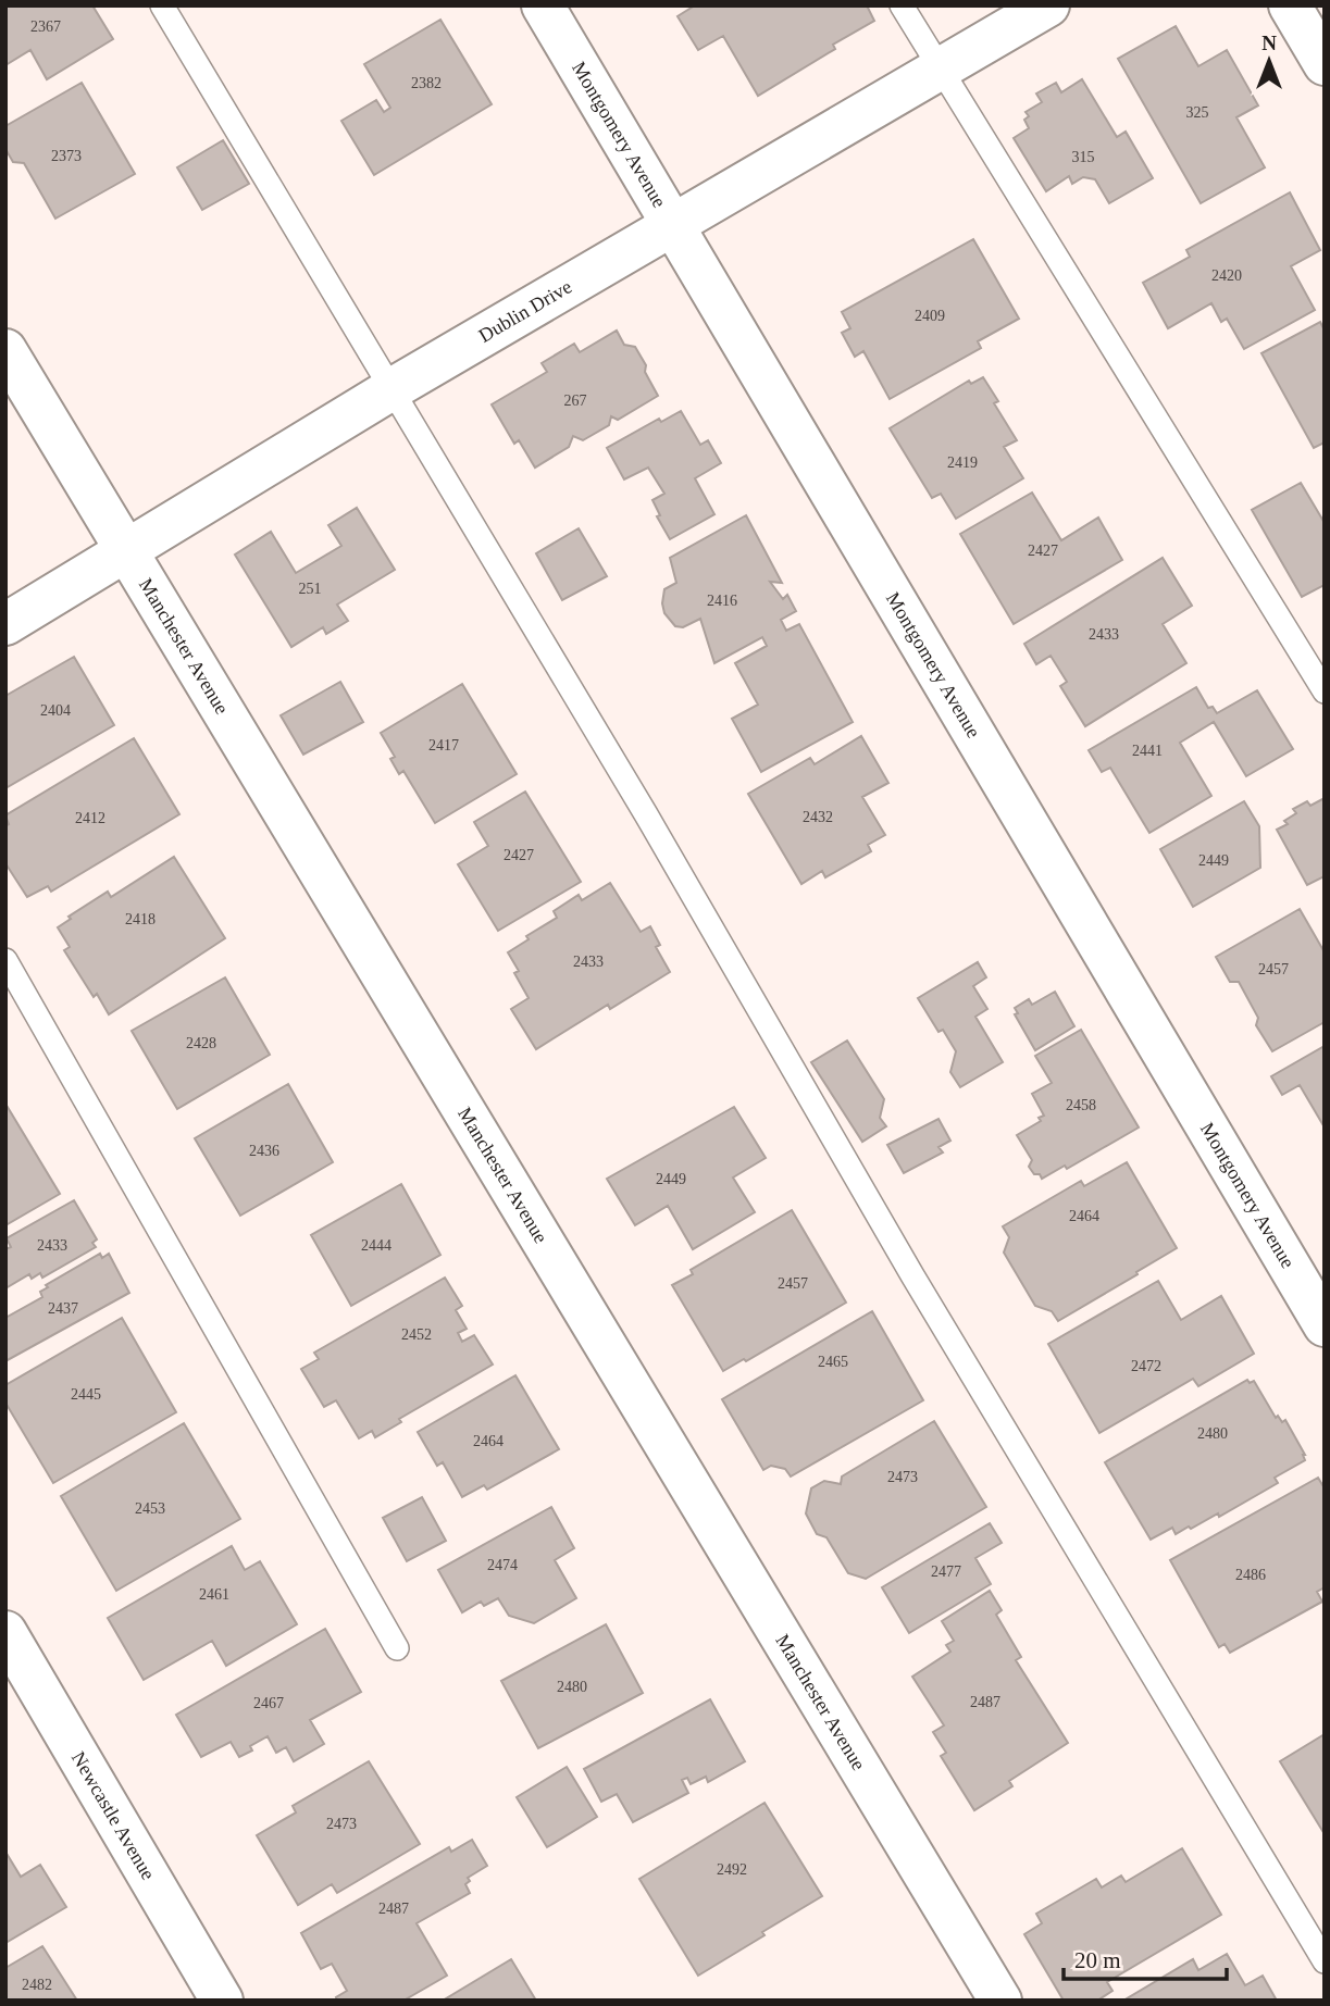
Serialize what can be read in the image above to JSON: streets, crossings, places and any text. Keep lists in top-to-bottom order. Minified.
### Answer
{"streets":{"street":["Montgomery Avenue","Dublin Drive","Manchester Avenue","Newcastle Avenue"]},"crossings":[["Montgomery Avenue","Dublin Drive"],["Dublin Drive","Manchester Avenue"]],"house_numbers":["2367","2382","325","2373","315","2420","2409","267","2419","2427","251","2416","2433","2404","2417","2441","2432","2412","2427","2449","2418","2433","2457","2428","2458","2436","2449","2464","2433","2444","2457","2437","2452","2465","2472","2445","2480","2464","2473","2453","2474","2477","2486","2461","2480","2487","2467","2473","2492","2487","2482"],"scale_bar":"20 m","north":"top"}
